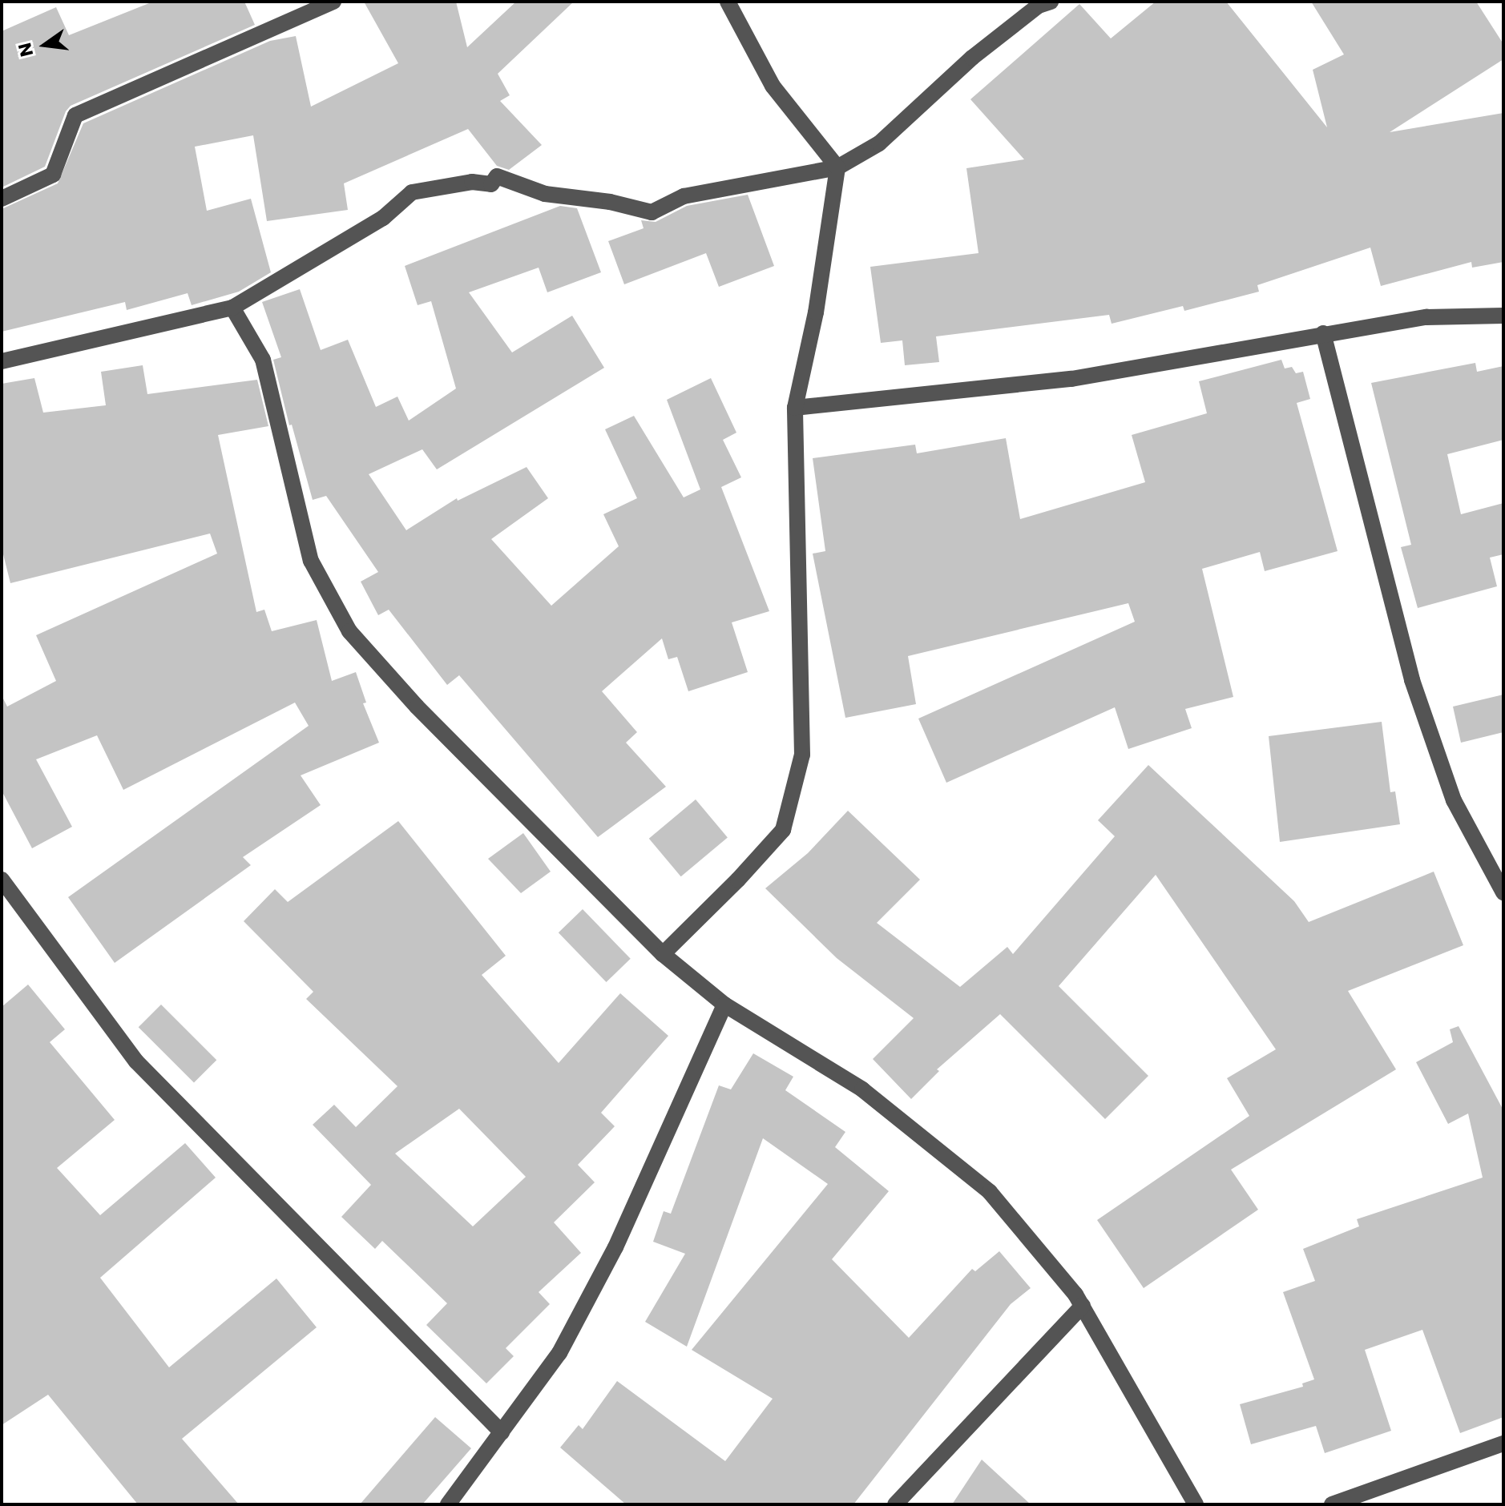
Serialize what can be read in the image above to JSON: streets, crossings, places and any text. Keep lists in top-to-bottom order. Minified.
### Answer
{"north":"left"}
